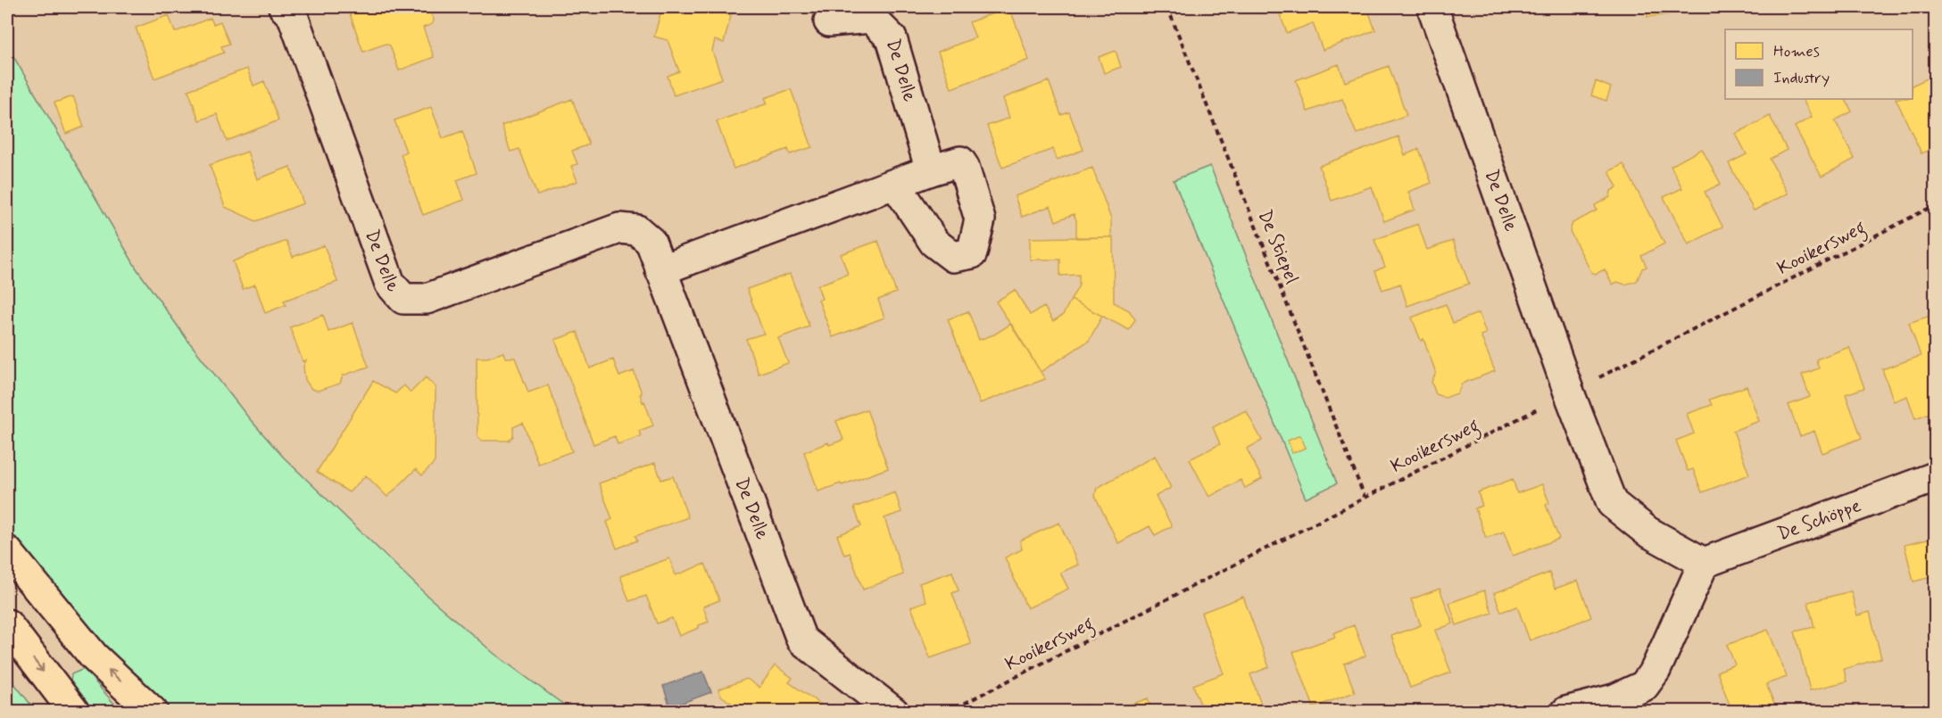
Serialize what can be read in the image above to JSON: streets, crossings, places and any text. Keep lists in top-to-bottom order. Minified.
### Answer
{"streets":{"street":["De Delle","De Schöppe"],"path":["De Stiepel","Kooikersweg"]},"crossings":[["De Delle","Kooikersweg"],["De Stiepel","Kooikersweg"]],"legend":["Homes","Industry"]}
